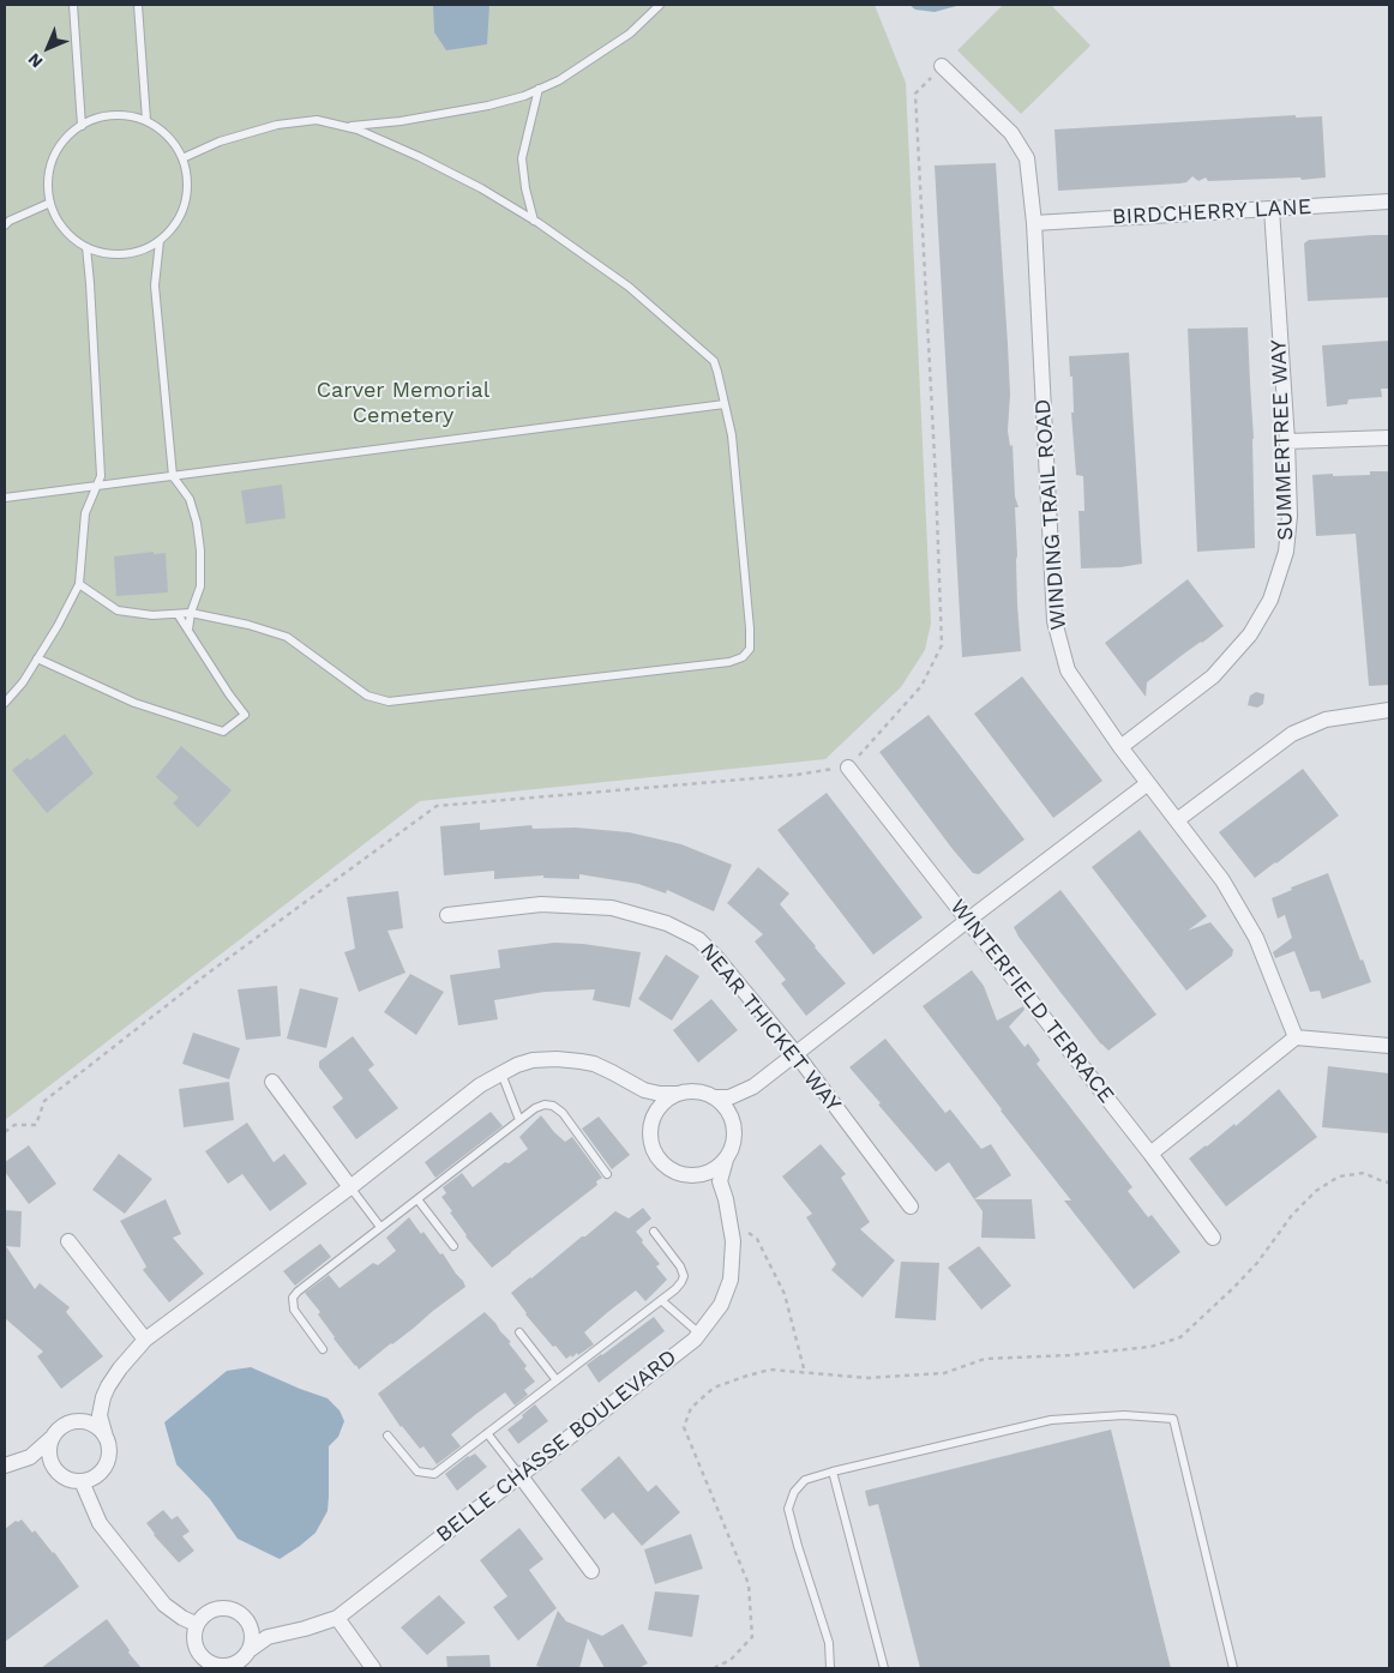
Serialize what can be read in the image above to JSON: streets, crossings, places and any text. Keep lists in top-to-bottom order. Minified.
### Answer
{"streets":{"street":["BIRDCHERRY LANE","SUMMERTREE WAY","WINDING TRAIL ROAD","WINTERFIELD TERRACE","NEAR THICKET WAY","BELLE CHASSE BOULEVARD"]},"crossings":[["BIRDCHERRY LANE","SUMMERTREE WAY"],["BIRDCHERRY LANE","WINDING TRAIL ROAD"],["SUMMERTREE WAY","WINDING TRAIL ROAD"],["WINDING TRAIL ROAD","BELLE CHASSE BOULEVARD"],["WINTERFIELD TERRACE","BELLE CHASSE BOULEVARD"],["NEAR THICKET WAY","BELLE CHASSE BOULEVARD"]],"parks":["Carver Memorial Cemetery"],"north":"bottom left"}
